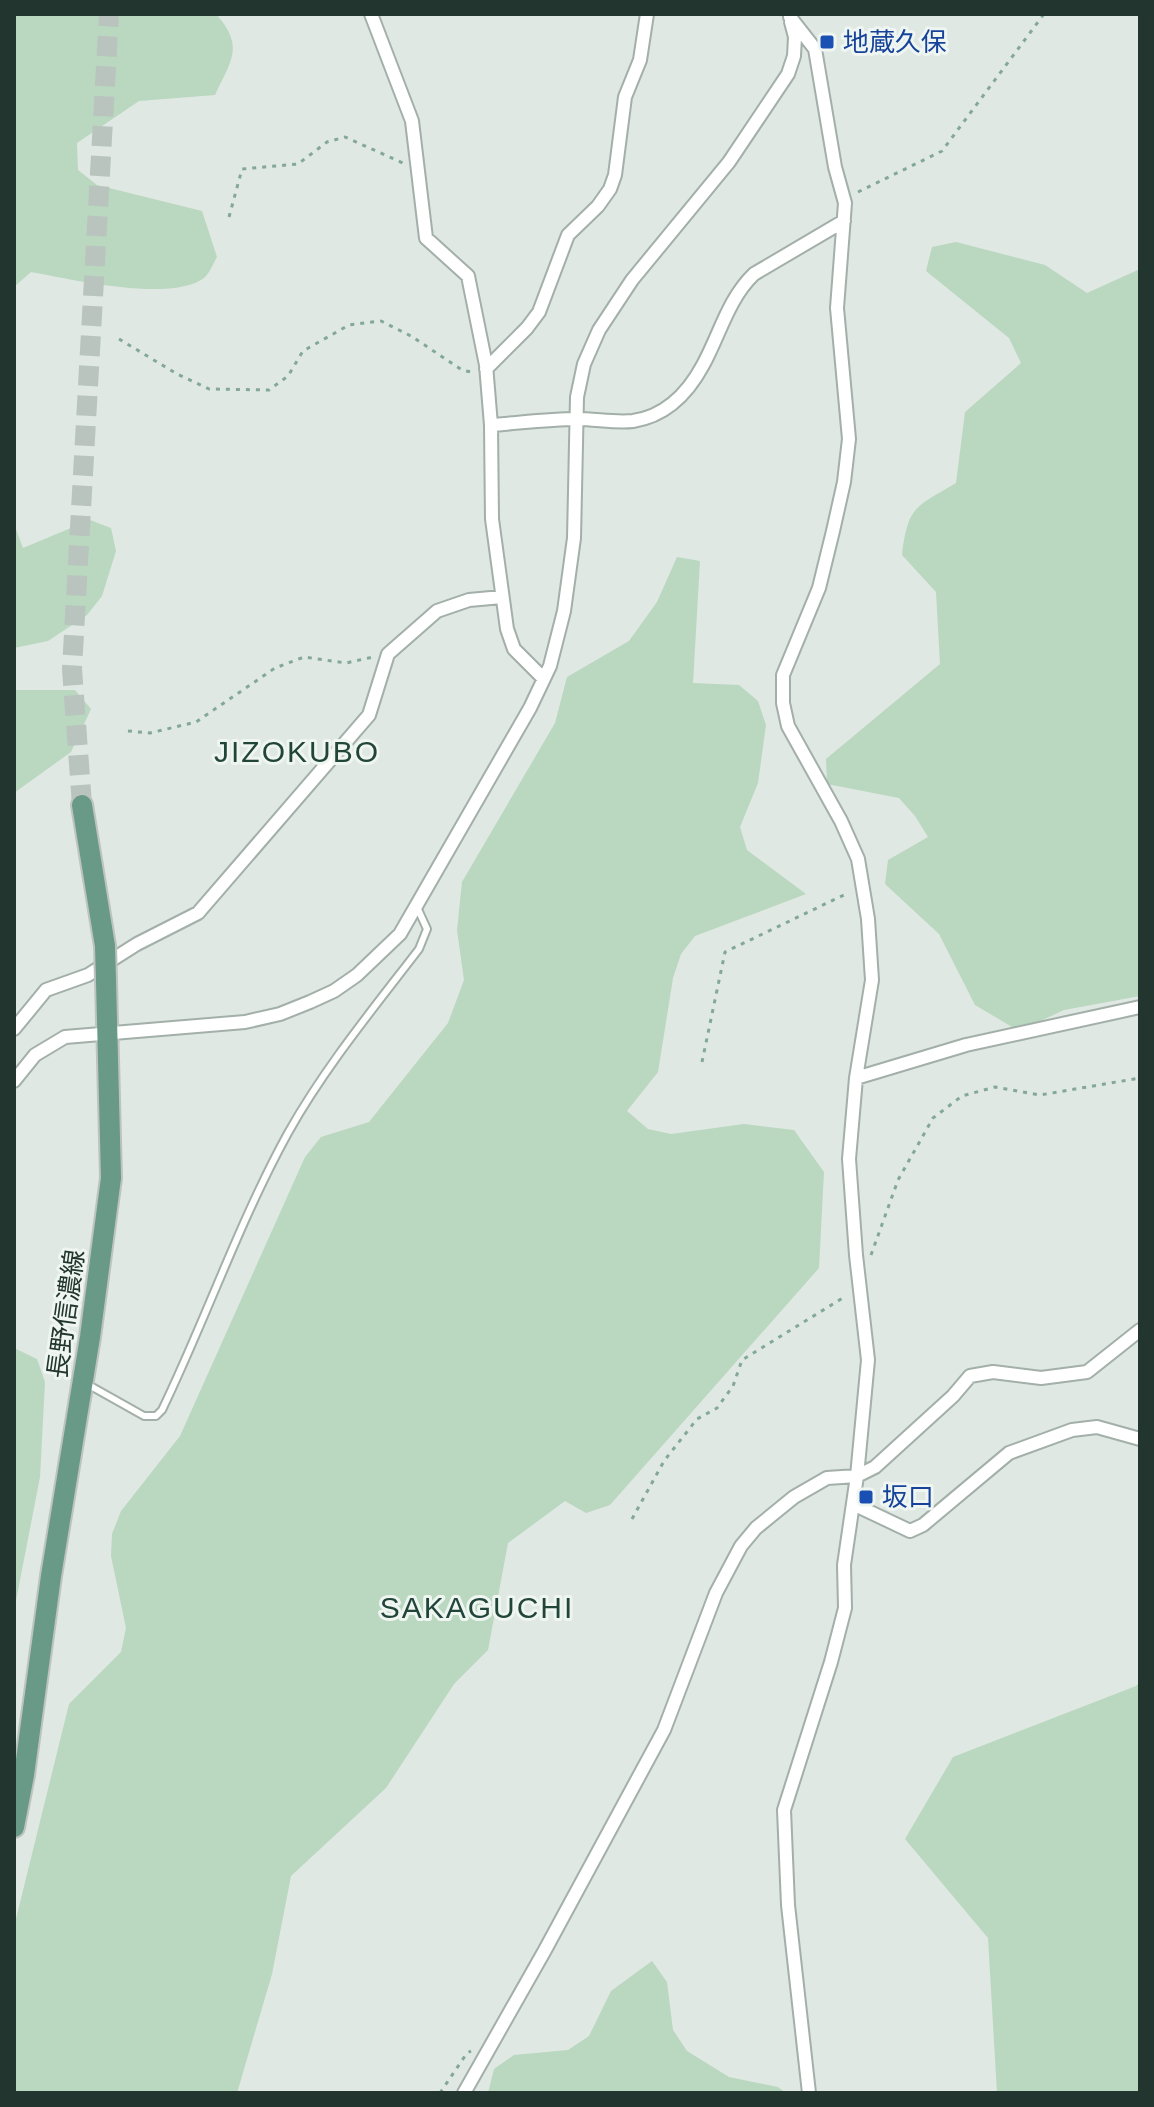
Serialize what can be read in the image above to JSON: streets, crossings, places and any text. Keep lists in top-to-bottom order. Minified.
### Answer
{"streets":{"main road":["長野信濃線"]},"districts":["JIZOKUBO","SAKAGUCHI"],"places":{"transit":["地蔵久保","坂口"]}}
